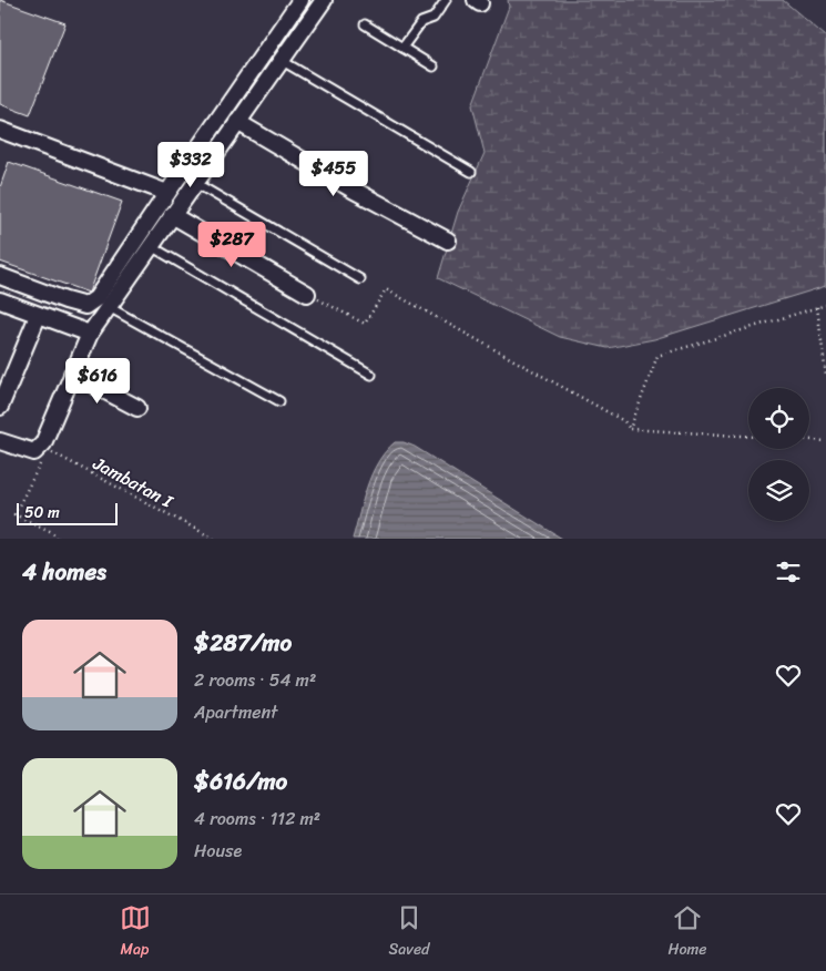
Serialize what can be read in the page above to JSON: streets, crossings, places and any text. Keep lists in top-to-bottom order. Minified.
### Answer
{"streets":{"path":["Jambatan I"]},"scale_bar":"50 m","page":{"price":["$332","$455","$287","$616"],"scale":"50 m","heading":"4 homes","list":[{"name":"$287/mo","note":"2 rooms · 54 m² · Apartment"},{"name":"$616/mo","note":"4 rooms · 112 m² · House"}],"tabs":["Map","Saved","Home"]}}
